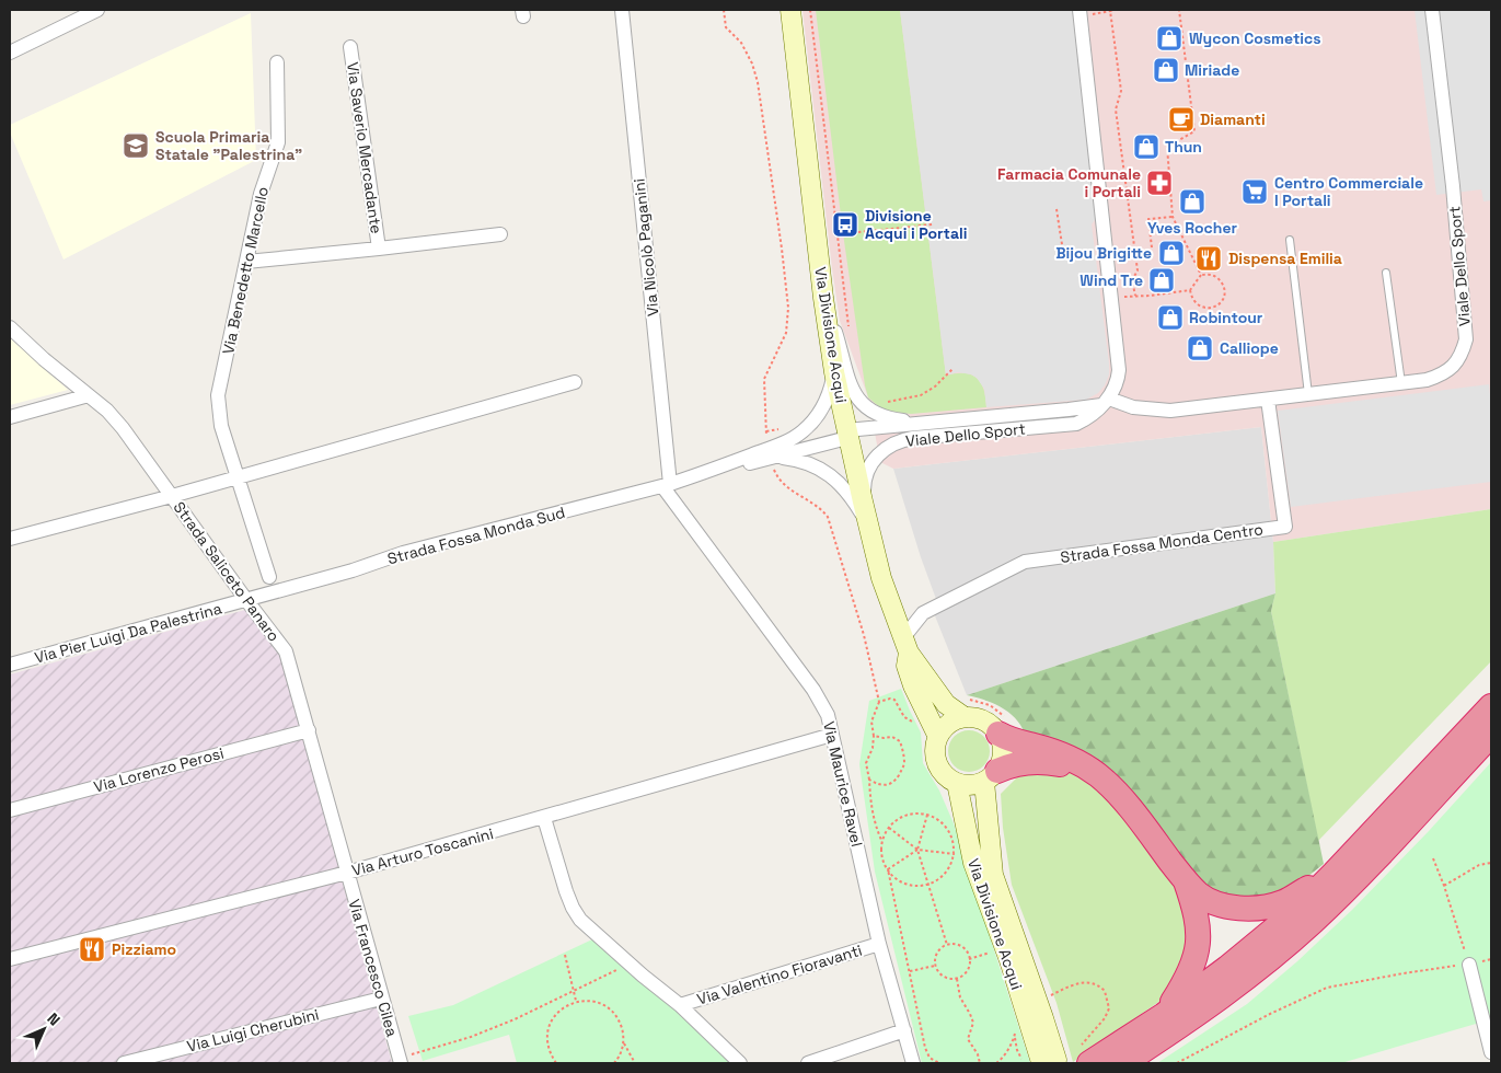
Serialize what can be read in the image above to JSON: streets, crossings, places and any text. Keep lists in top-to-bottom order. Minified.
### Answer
{"streets":{"main road":["Via Divisione Acqui"],"street":["Via Saverio Mercadante","Via Nicolò Paganini","Viale Dello Sport","Via Benedetto Marcello","Strada Fossa Monda Sud","Strada Fossa Monda Centro","Strada Saliceto Panaro","Via Pier Luigi Da Palestrina","Via Lorenzo Perosi","Via Maurice Ravel","Via Arturo Toscanini","Via Francesco Cilea","Via Valentino Fioravanti","Via Luigi Cherubini"]},"crossings":[["Via Saverio Mercadante","Via Benedetto Marcello"],["Via Nicolò Paganini","Strada Fossa Monda Sud"],["Via Nicolò Paganini","Via Maurice Ravel"],["Viale Dello Sport","Via Divisione Acqui"],["Viale Dello Sport","Strada Fossa Monda Sud"],["Viale Dello Sport","Strada Fossa Monda Centro"],["Via Divisione Acqui","Strada Fossa Monda Sud"],["Via Divisione Acqui","Strada Fossa Monda Centro"],["Strada Fossa Monda Sud","Strada Saliceto Panaro"],["Strada Fossa Monda Sud","Via Pier Luigi Da Palestrina"],["Strada Fossa Monda Sud","Via Maurice Ravel"],["Strada Saliceto Panaro","Via Pier Luigi Da Palestrina"],["Strada Saliceto Panaro","Via Lorenzo Perosi"],["Strada Saliceto Panaro","Via Arturo Toscanini"],["Strada Saliceto Panaro","Via Francesco Cilea"],["Via Maurice Ravel","Via Arturo Toscanini"],["Via Maurice Ravel","Via Valentino Fioravanti"],["Via Arturo Toscanini","Via Francesco Cilea"],["Via Francesco Cilea","Via Luigi Cherubini"]],"places":{"shop":["Wycon Cosmetics","Miriade","Thun","Yves Rocher","Bijou Brigitte","Wind Tre","Robintour","Calliope"],"cafe":["Diamanti"],"school or university":["Scuola Primaria Statale \"Palestrina\""],"pharmacy":["Farmacia Comunale i Portali"],"supermarket":["Centro Commerciale I Portali"],"bus stop":["Divisione Acqui i Portali"],"restaurant":["Dispensa Emilia","Pizziamo"]},"north":"top right"}
